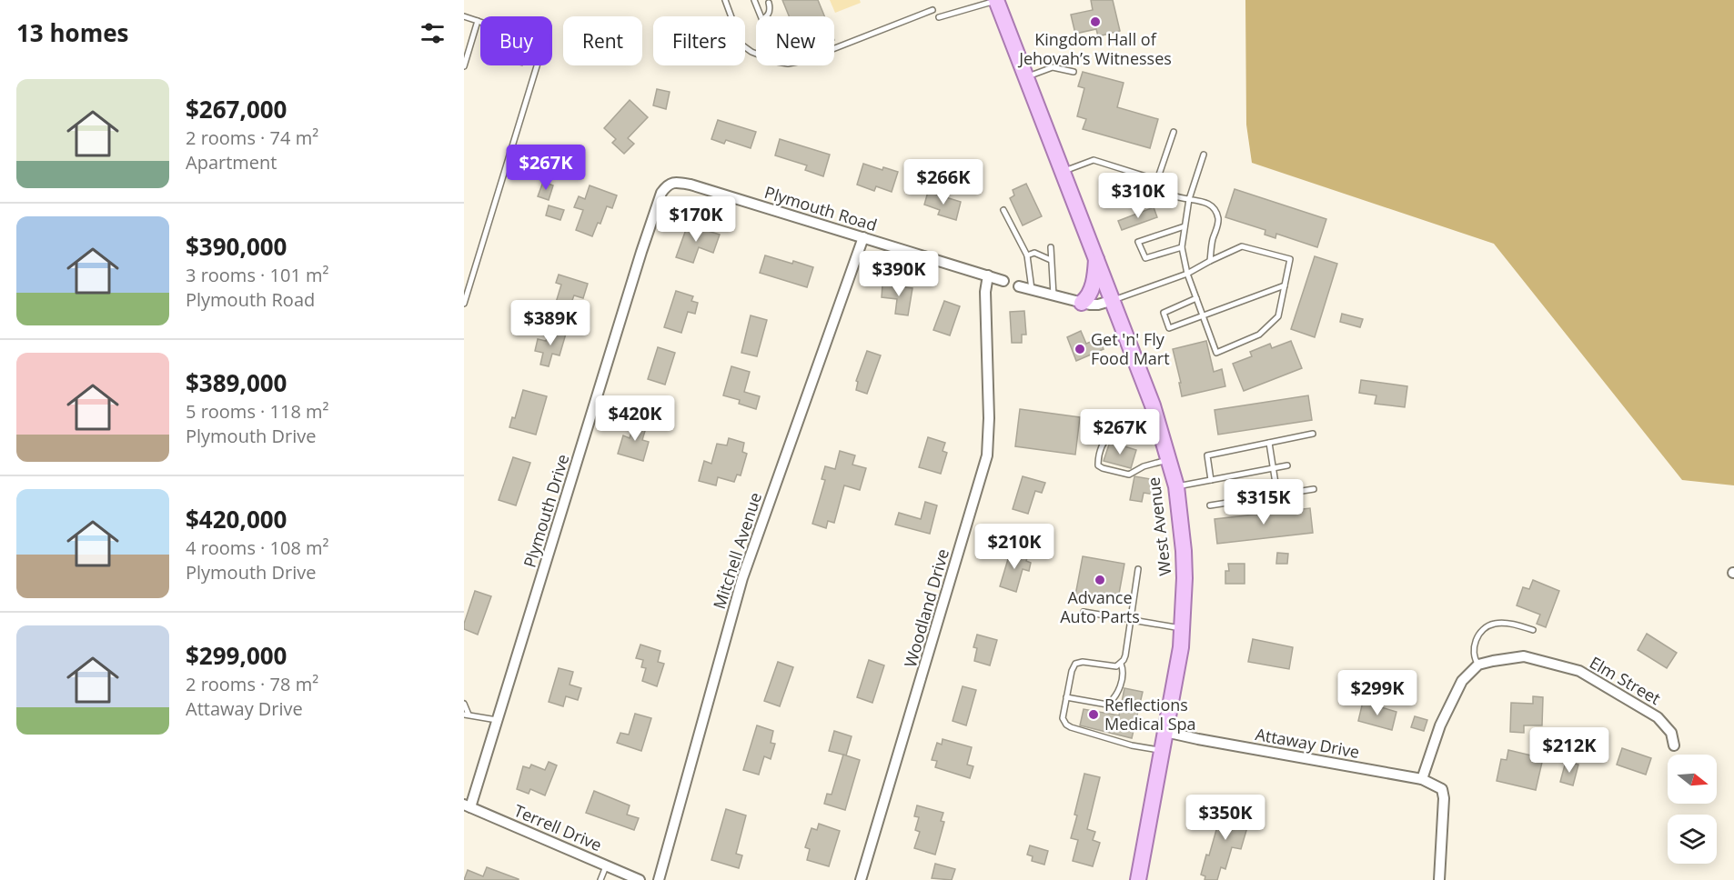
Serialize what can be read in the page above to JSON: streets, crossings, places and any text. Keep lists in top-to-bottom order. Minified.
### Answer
{"streets":{"main road":["West Avenue"],"street":["Plymouth Road","Plymouth Drive","Mitchell Avenue","Woodland Drive","Elm Street","Attaway Drive","Terrell Drive"]},"crossings":[["Plymouth Road","Plymouth Drive"],["Plymouth Road","Mitchell Avenue"],["Plymouth Road","Woodland Drive"],["Plymouth Drive","Terrell Drive"],["West Avenue","Attaway Drive"]],"places":["Kingdom Hall of Jehovah’s Witnesses","Get 'n' Fly Food Mart","Advance Auto Parts","Reflections Medical Spa"],"north":"right","page":{"heading":"13 homes","chip":["Buy","Rent","Filters","New"],"list":[{"name":"$267,000","note":"2 rooms · 74 m² · Apartment"},{"name":"$390,000","note":"3 rooms · 101 m² · Plymouth Road"},{"name":"$389,000","note":"5 rooms · 118 m² · Plymouth Drive"},{"name":"$420,000","note":"4 rooms · 108 m² · Plymouth Drive"},{"name":"$299,000","note":"2 rooms · 78 m² · Attaway Drive"}],"price":["$267K","$266K","$310K","$170K","$390K","$389K","$420K","$267K","$315K","$210K","$299K","$212K","$350K"]}}
